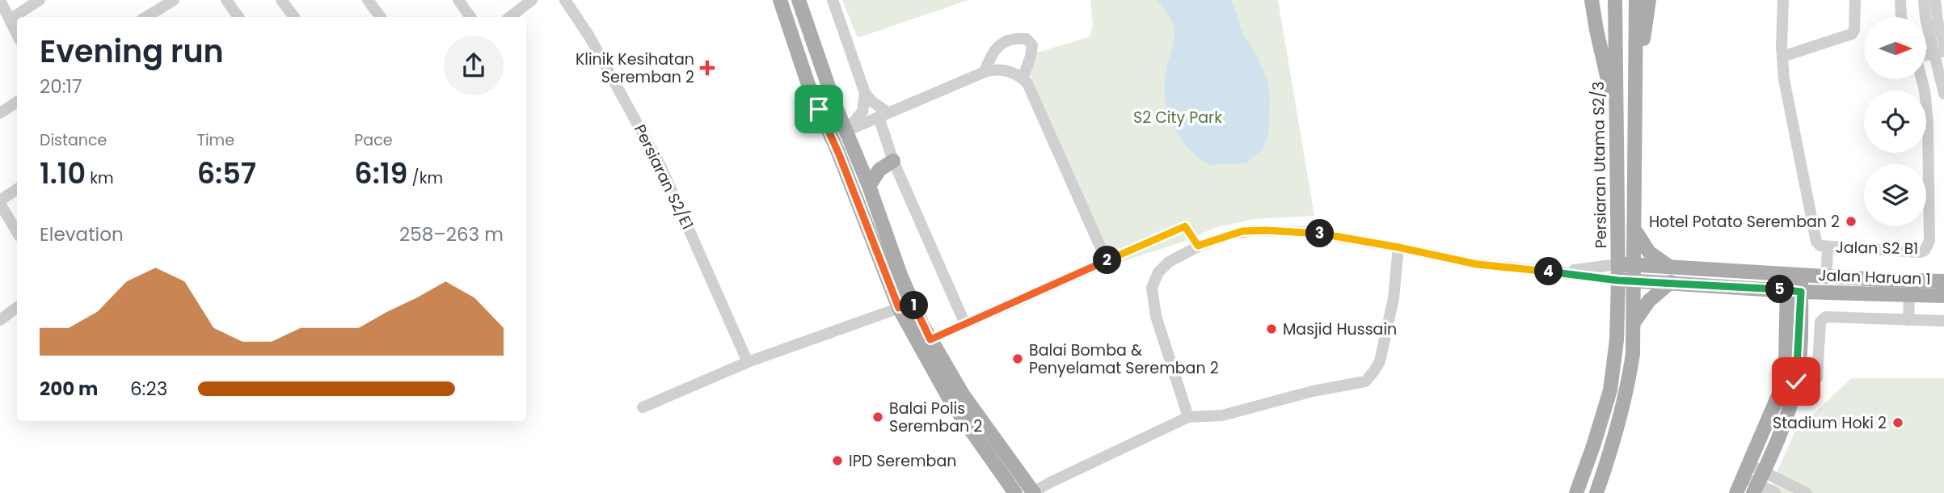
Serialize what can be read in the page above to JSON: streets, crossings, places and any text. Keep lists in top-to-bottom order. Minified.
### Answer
{"streets":{"main road":["Persiaran Utama S2/3","Jalan Haruan 1"],"street":["Persiaran S2/E1","Jalan S2 B1"]},"crossings":[["Persiaran Utama S2/3","Jalan Haruan 1"]],"parks":["S2 City Park"],"places":{"health":["Klinik Kesihatan Seremban 2"],"other":["Hotel Potato Seremban 2","Masjid Hussain","Balai Bomba & Penyelamat Seremban 2","Balai Polis Seremban 2","Stadium Hoki 2","IPD Seremban"]},"north":"right","page":{"heading":["Evening run","20:17"],"stats":[["Distance","1.10 km"],["Time","6:57"],["Pace","6:19 /km"]],"chart":["Elevation","258–263 m"],"pins":["3","2","4","5","1"],"list":[{"name":"200 m","note":"6:23"}]}}
